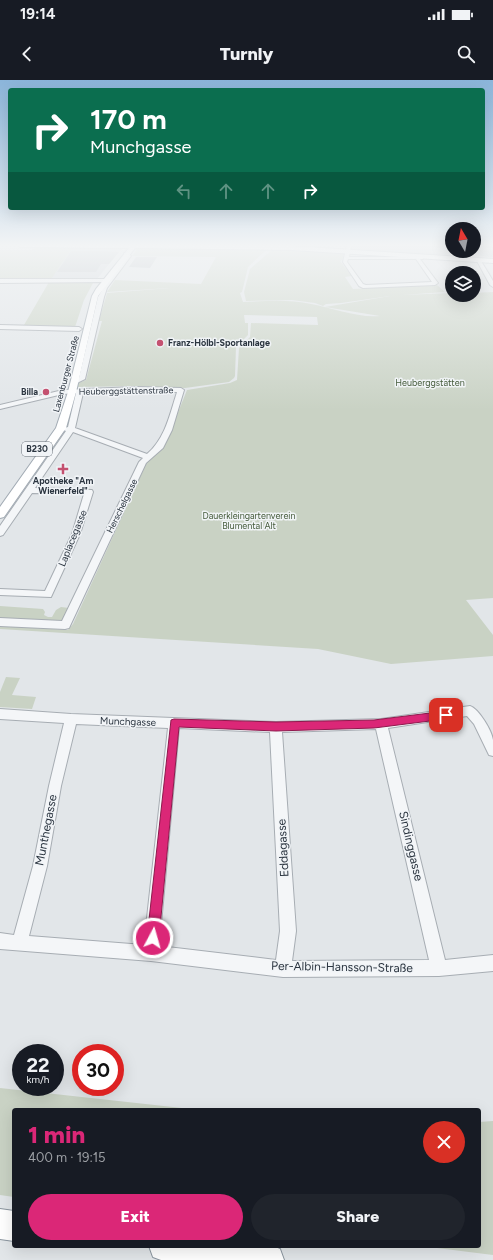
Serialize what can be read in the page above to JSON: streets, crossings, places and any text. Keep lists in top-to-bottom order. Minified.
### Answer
{"streets":{"main road":["Laxenburger Straße","B230"],"street":["Heuberggstättenstraße","Herschelgasse","Laplacegasse","Munchgasse","Munthegasse","Sindinggasse","Eddagasse","Per-Albin-Hansson-Straße"]},"crossings":[["Laxenburger Straße","Heuberggstättenstraße"],["Laxenburger Straße","Laplacegasse"],["Heuberggstättenstraße","Herschelgasse"],["Munchgasse","Munthegasse"],["Munchgasse","Sindinggasse"],["Munchgasse","Eddagasse"],["Munthegasse","Per-Albin-Hansson-Straße"],["Sindinggasse","Per-Albin-Hansson-Straße"],["Eddagasse","Per-Albin-Hansson-Straße"]],"parks":["Heuberggstätten","Dauerkleingartenverein Blumental Alt"],"places":{"other":["Franz-Hölbl-Sportanlage","Billa"],"health":["Apotheke \"Am Wienerfeld\""]},"north":"top","page":{"status":"19:14","header":"Turnly","turn":["170 m","Munchgasse"],"speed":"22 km/h","limit":"30","heading":["1 min","400 m · 19:15"],"buttons":["Exit","Share"]}}
